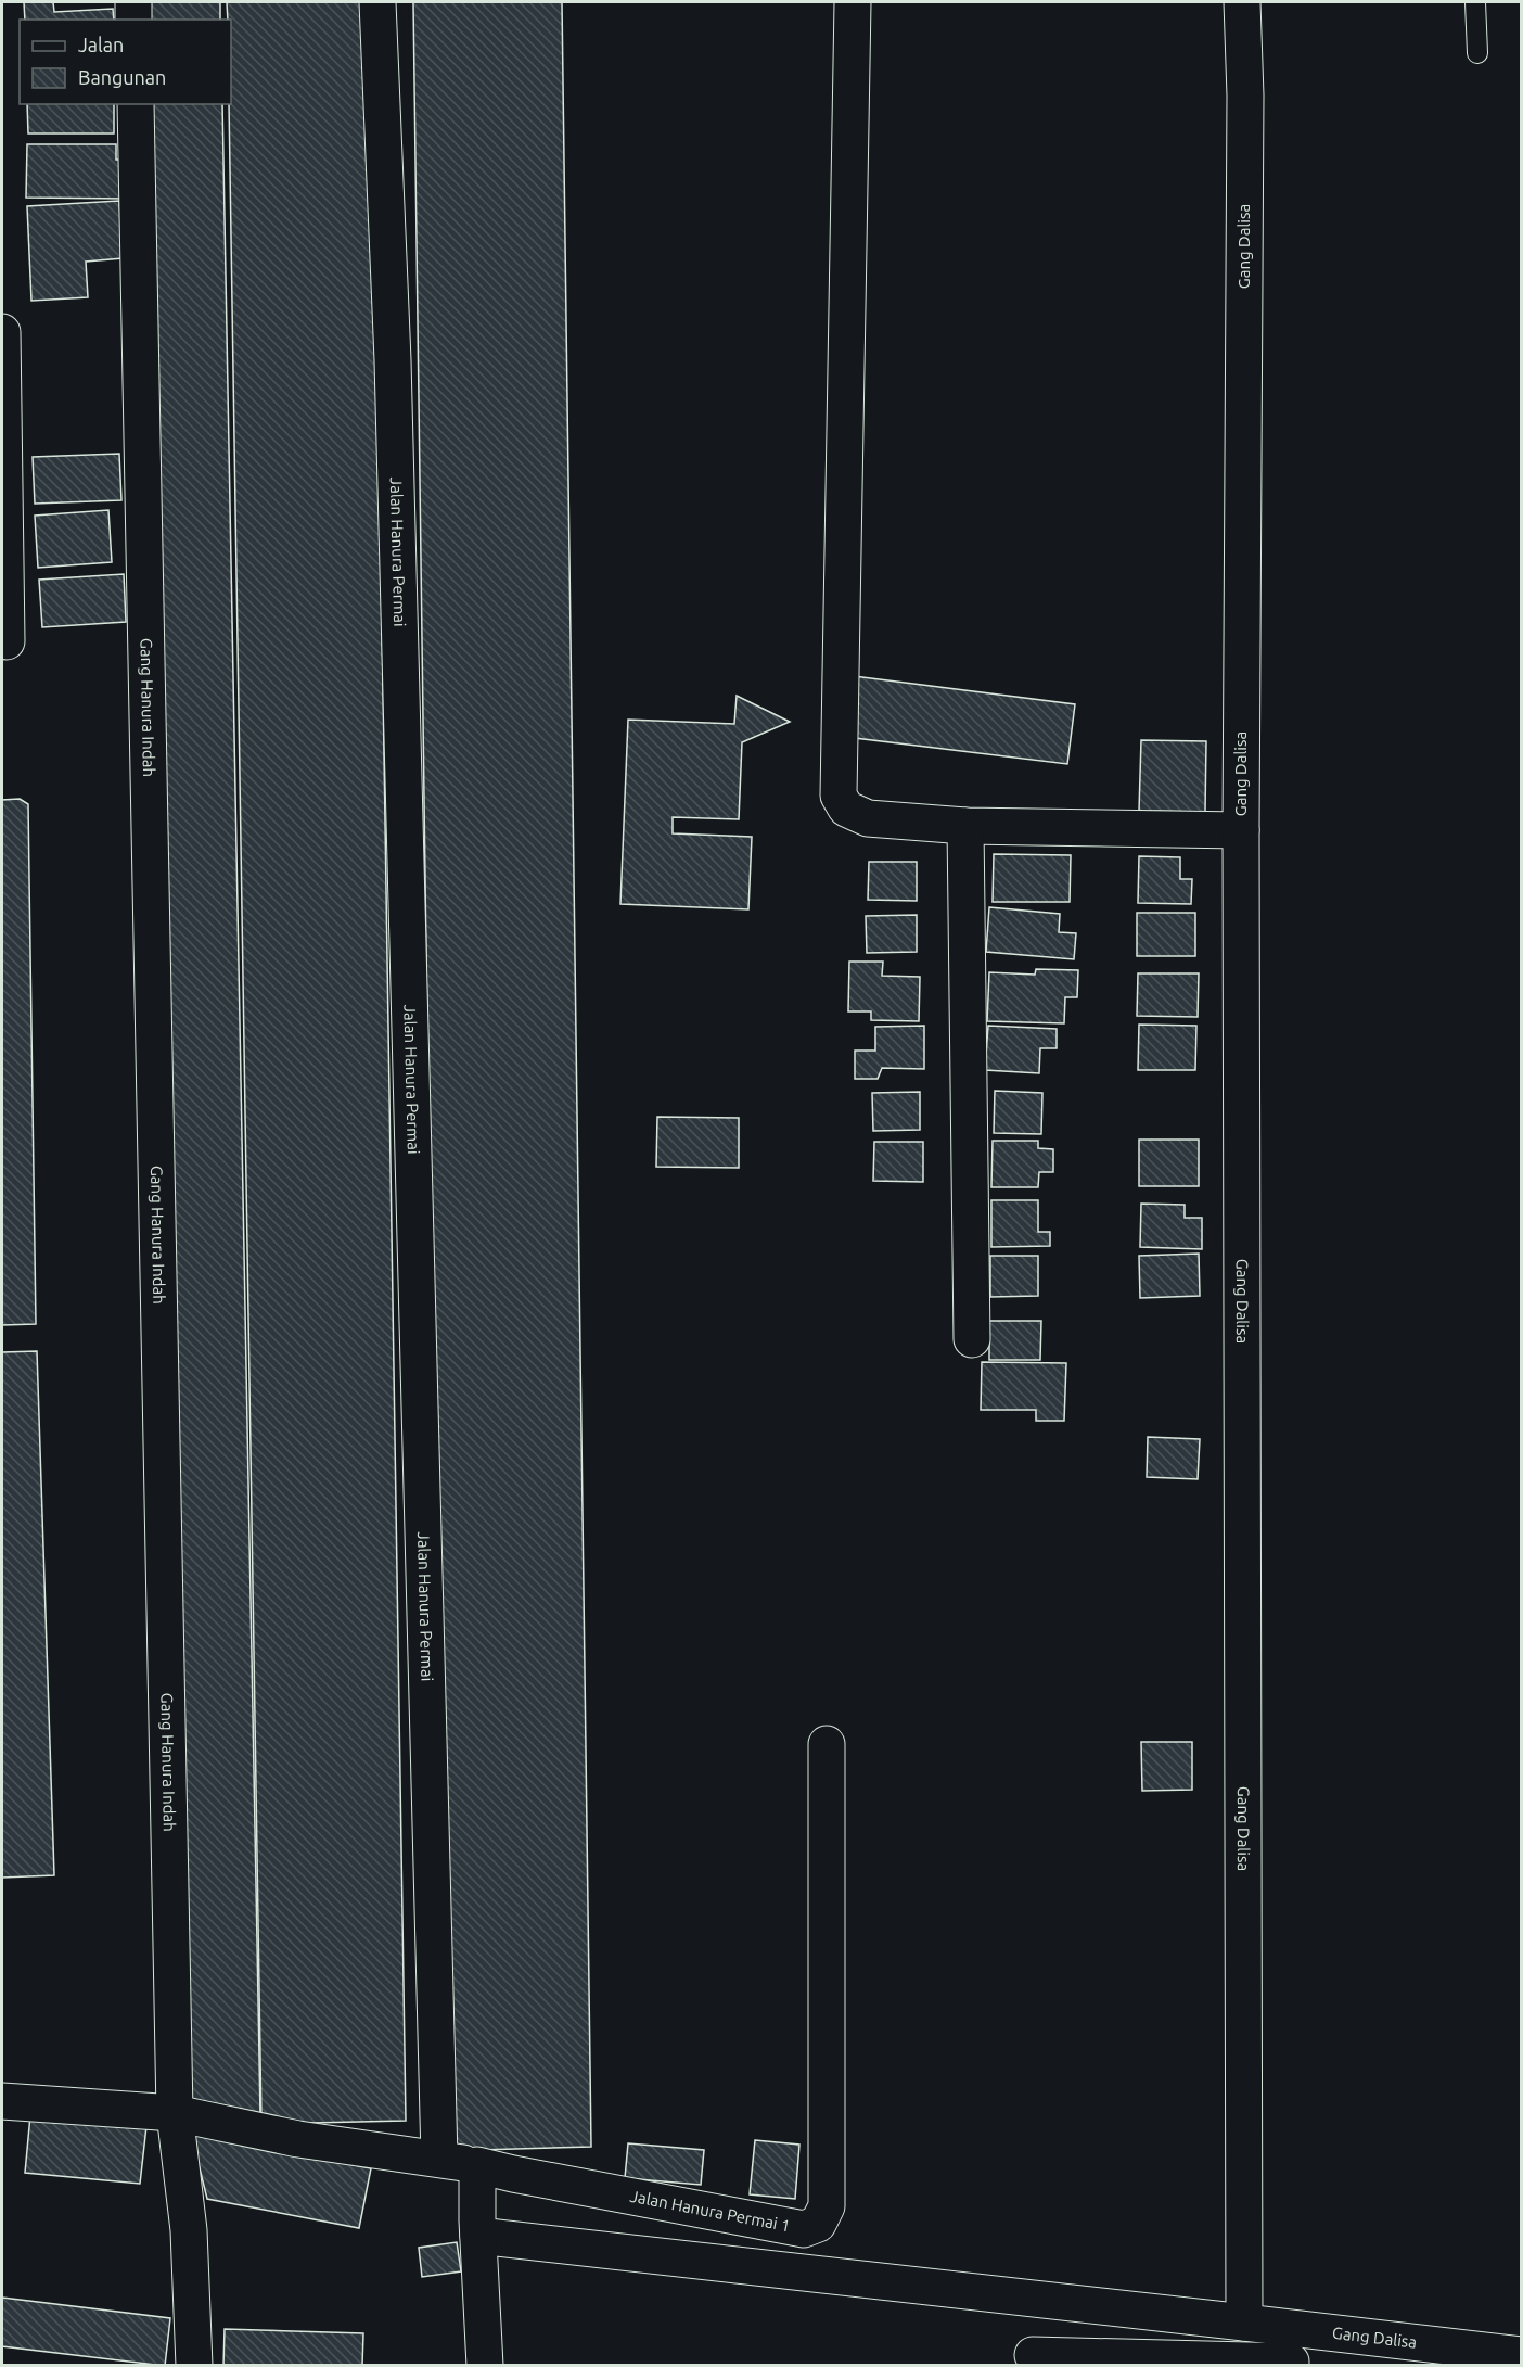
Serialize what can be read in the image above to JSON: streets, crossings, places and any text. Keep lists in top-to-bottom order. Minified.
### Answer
{"streets":{"street":["Gang Dalisa","Jalan Hanura Permai","Gang Hanura Indah","Jalan Hanura Permai 1"]},"crossings":[["Jalan Hanura Permai","Jalan Hanura Permai 1"],["Gang Hanura Indah","Jalan Hanura Permai 1"]],"legend":["Jalan","Bangunan"]}
